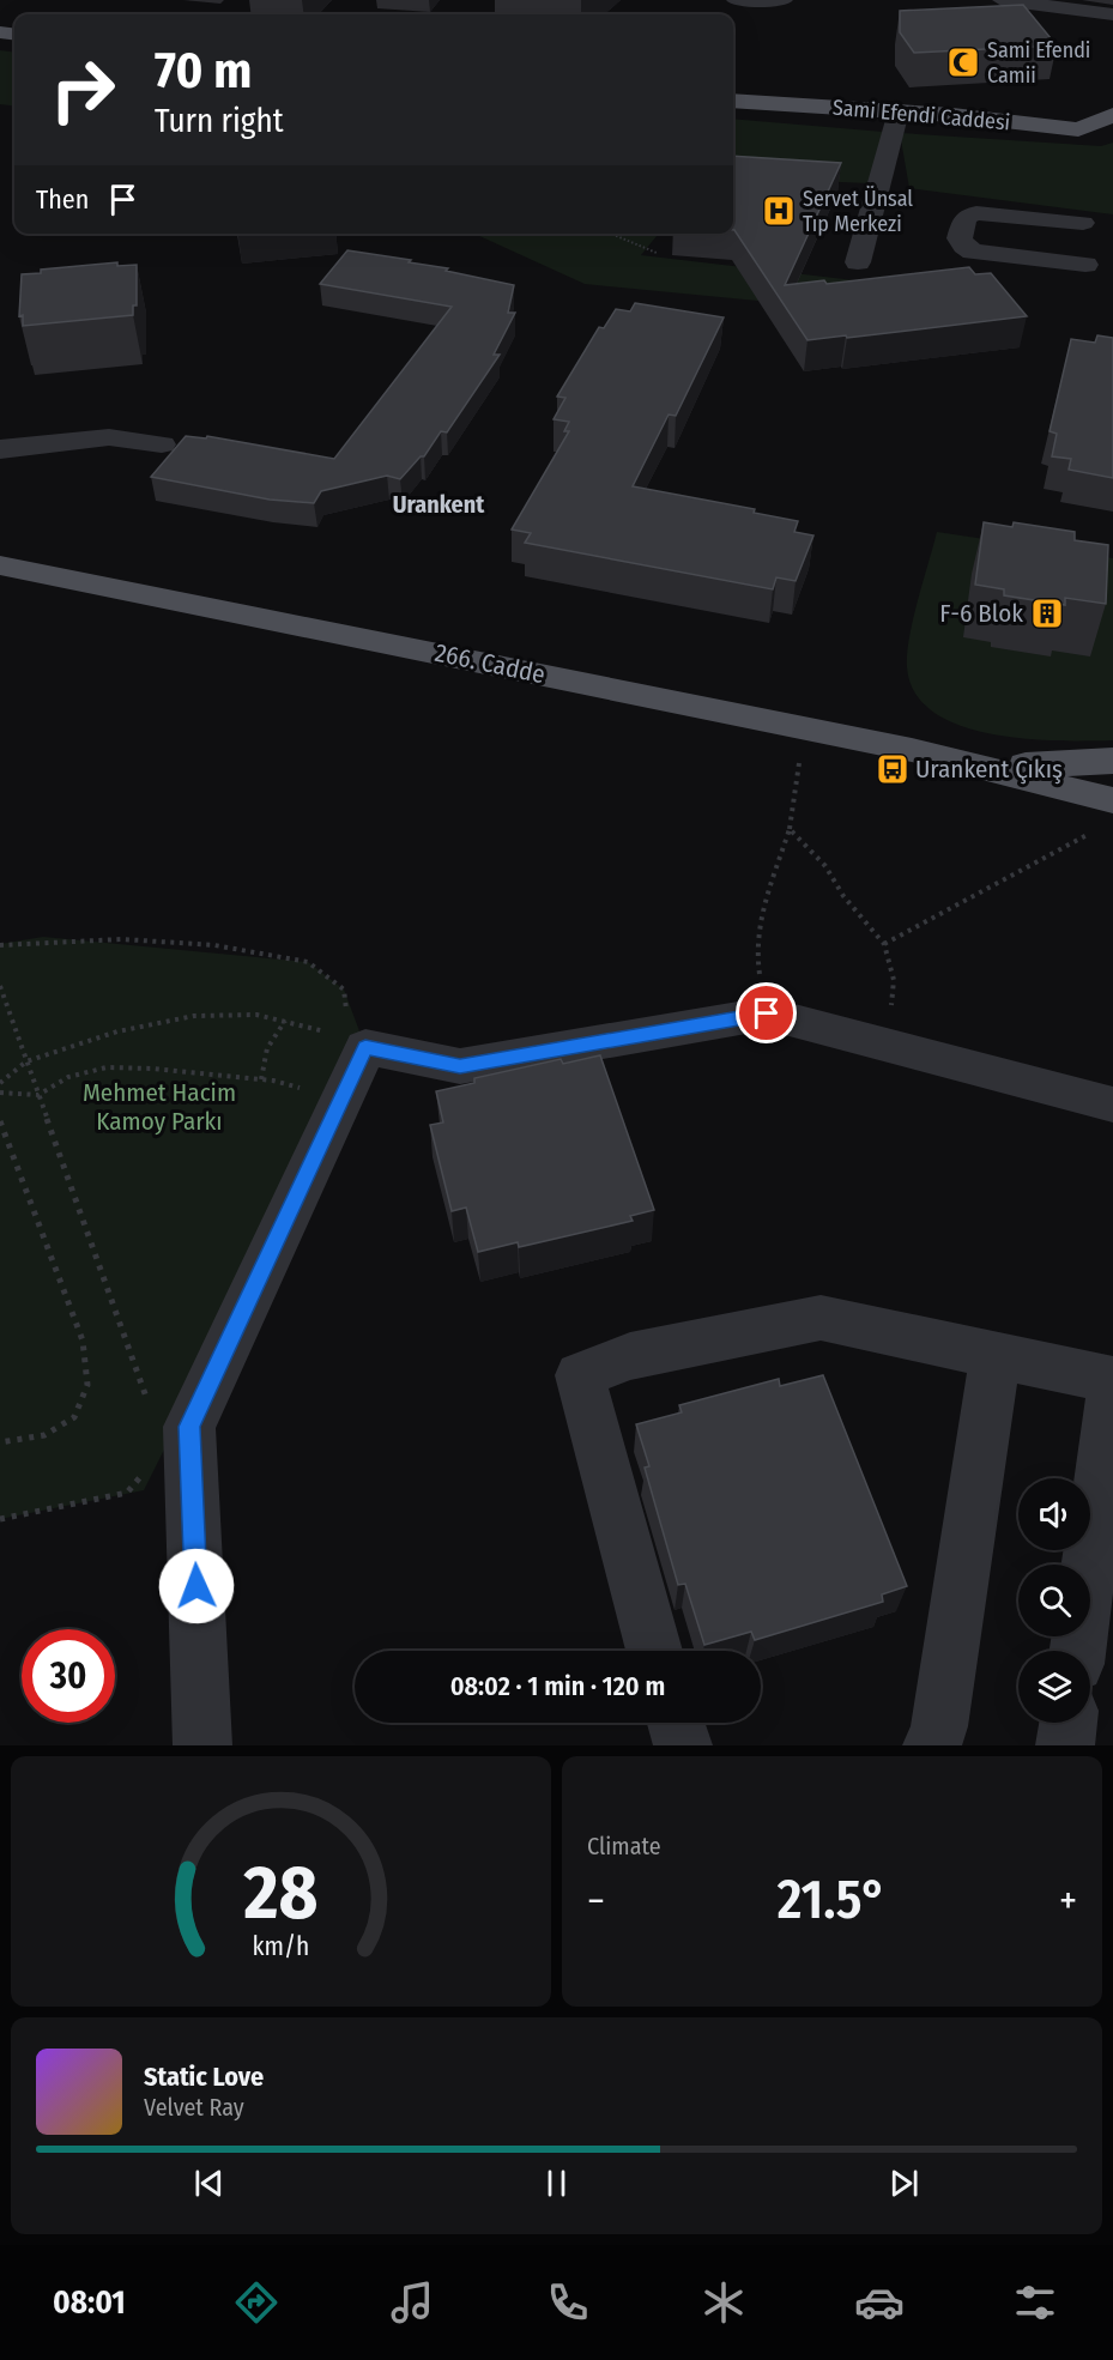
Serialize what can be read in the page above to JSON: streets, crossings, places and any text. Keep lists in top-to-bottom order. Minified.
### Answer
{"streets":{"main road":["Sami Efendi Caddesi","266. Cadde"]},"districts":["Urankent"],"parks":["Mehmet Hacim Kamoy Parkı"],"places":{"mosque":["Sami Efendi Camii"],"hospital":["Servet Ünsal Tıp Merkezi"],"building":["F-6 Blok"],"bus stop":["Urankent Çıkış"]},"page":{"turn":["70 m","Turn right"],"then":"Then","limit":"30","trip":"08:02 · 1 min · 120 m","tile":"Climate","heat":["−","21.5°","+"],"song":["Static Love","Velvet Ray"],"tabs":"08:01","gauge":["28","km/h"]}}
